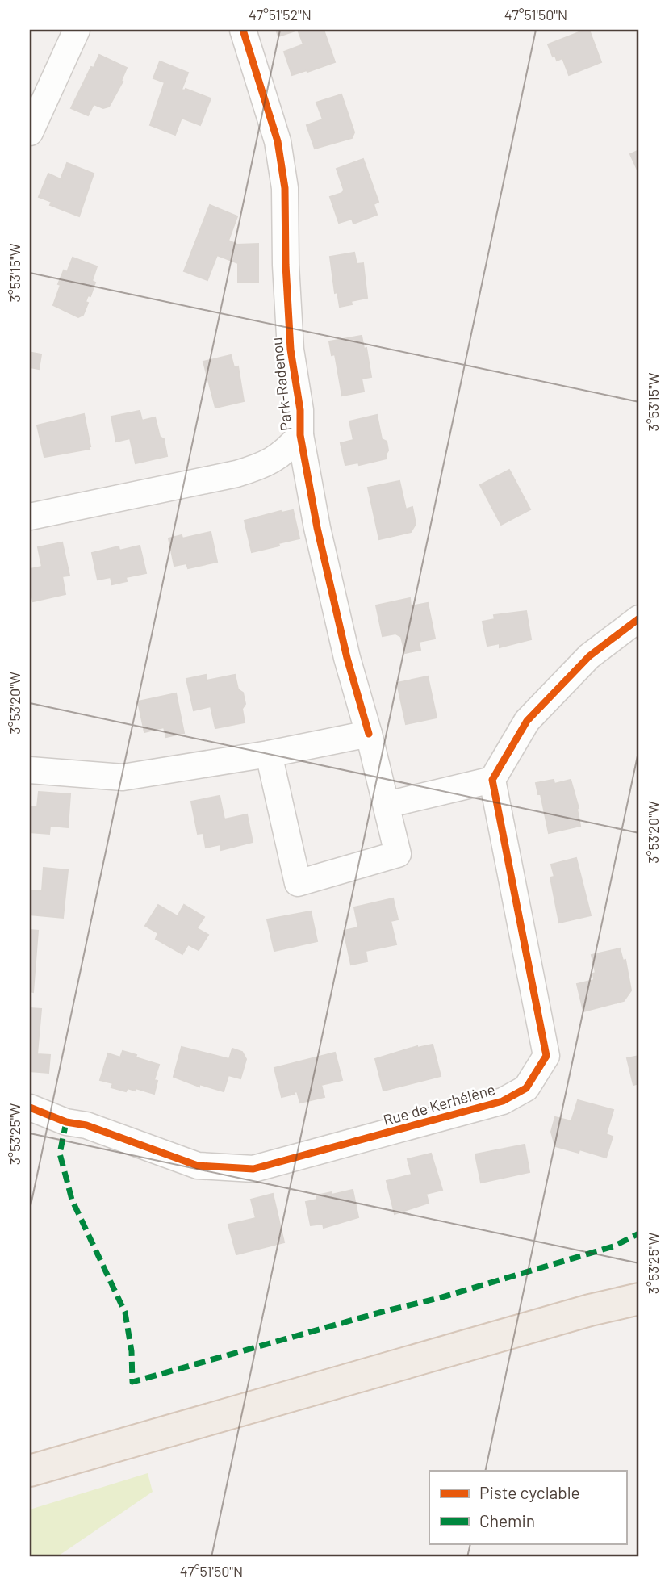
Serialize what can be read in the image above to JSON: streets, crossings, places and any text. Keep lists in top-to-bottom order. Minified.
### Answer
{"streets":{"street":["Park-Radenou","Rue de Kerhélène"]},"legend":["Piste cyclable","Chemin"],"coordinates":["47°51'52\"N","47°51'50\"N","3°53'15\"W","3°53'20\"W","3°53'25\"W"]}
